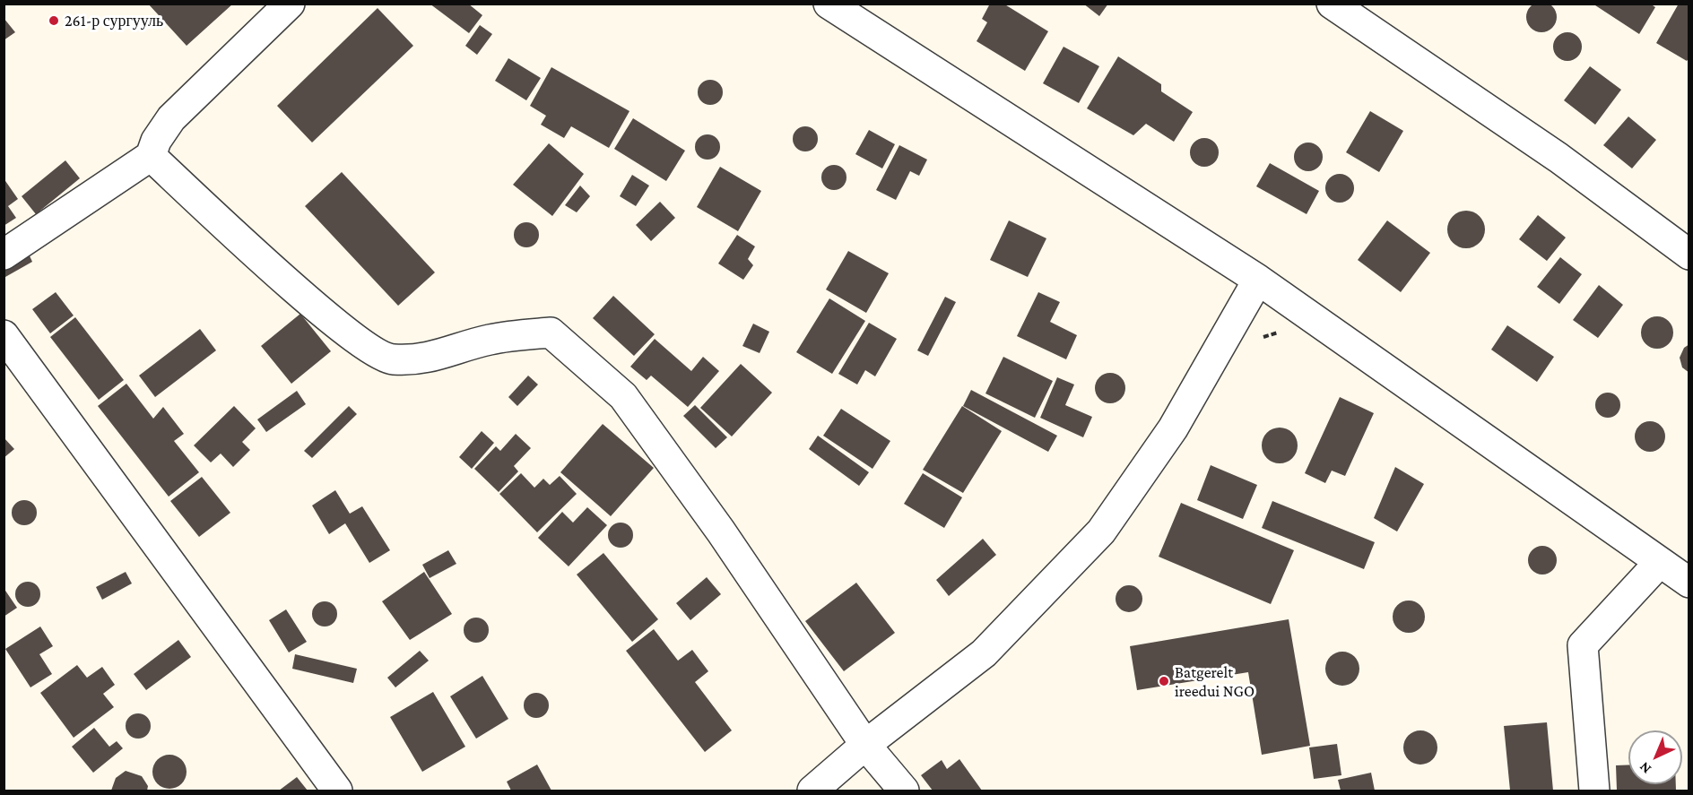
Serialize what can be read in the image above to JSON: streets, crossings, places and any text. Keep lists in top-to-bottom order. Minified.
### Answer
{"places":["261-р сургууль","Batgerelt ireedui NGO"],"north":"bottom left"}
